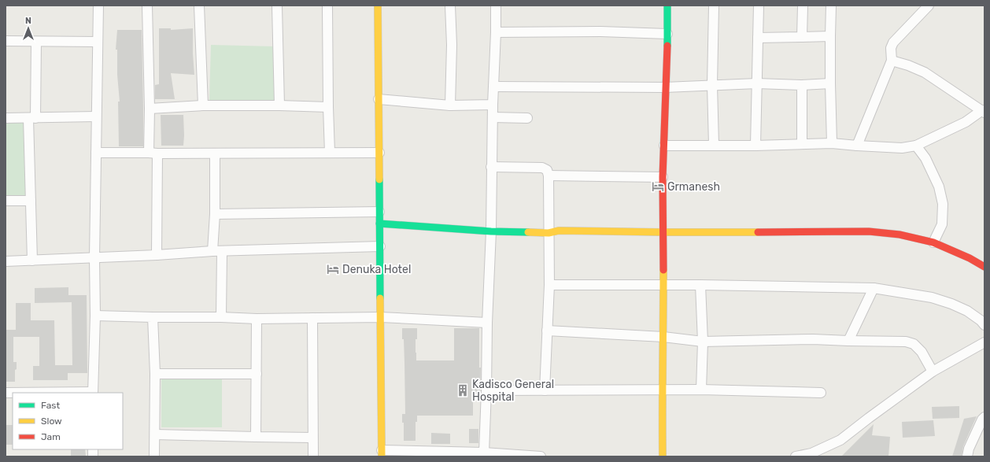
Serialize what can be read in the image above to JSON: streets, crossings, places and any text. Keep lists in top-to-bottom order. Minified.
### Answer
{"places":{"hotel":["Grmanesh","Denuka Hotel"],"building":["Kadisco General Hospital"]},"legend":["Fast","Slow","Jam"],"north":"top"}
